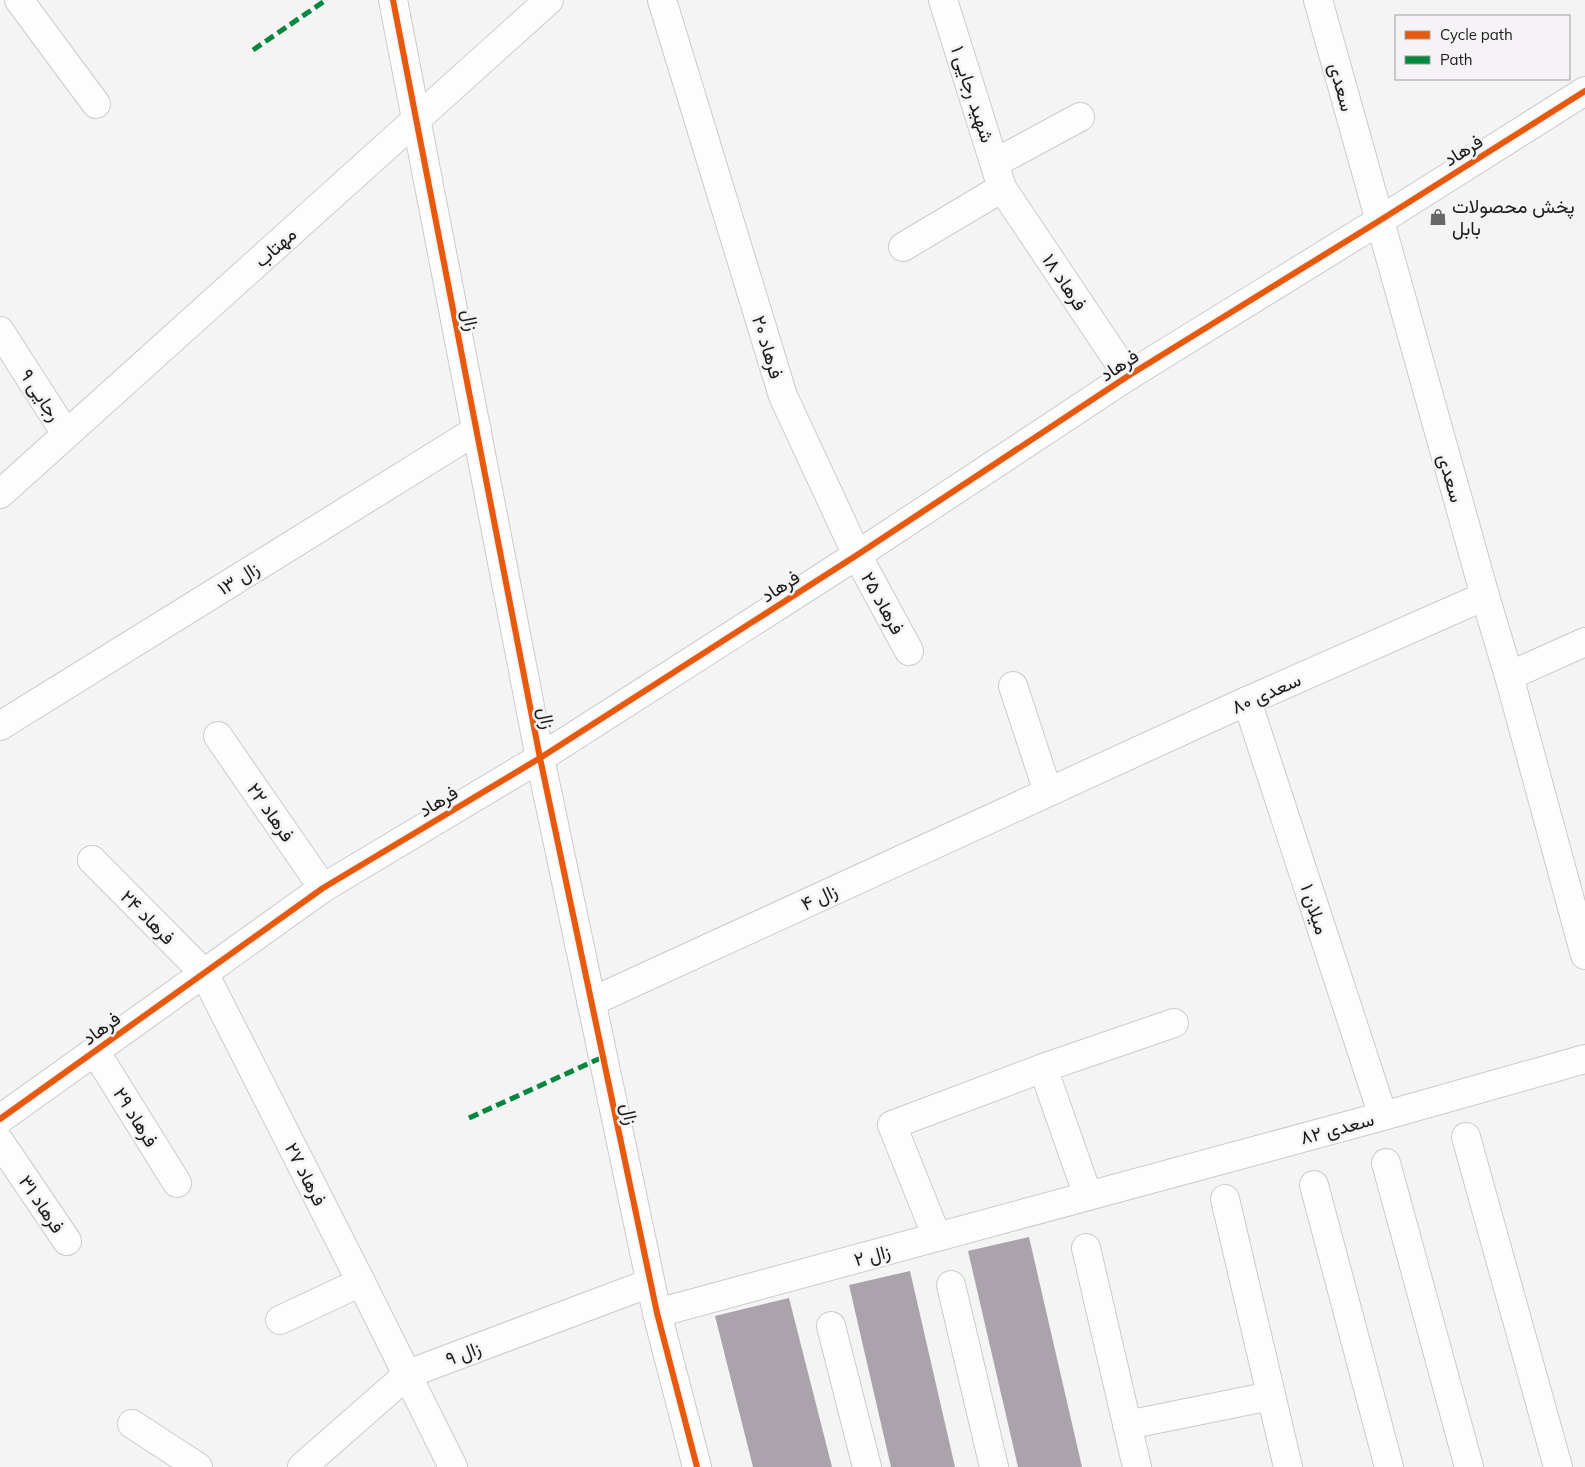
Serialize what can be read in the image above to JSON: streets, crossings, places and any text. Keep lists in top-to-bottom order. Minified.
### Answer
{"streets":{"street":["سعدی","شهید رجایی ۱","فرهاد","مهتاب","فرهاد ۱۸","زال","فرهاد ۲۰","رجایی ۹","زال ۱۳","فرهاد ۲۵","سعدی ۸۰","فرهاد ۲۲","زال ۴","میلان ۱","فرهاد ۲۴","فرهاد ۲۹","سعدی ۸۲","فرهاد ۲۷","فرهاد ۳۱","زال ۲","زال ۹"]},"crossings":[["سعدی","فرهاد"],["سعدی","سعدی ۸۰"],["شهید رجایی ۱","فرهاد ۱۸"],["فرهاد","فرهاد ۱۸"],["فرهاد","زال"],["فرهاد","فرهاد ۲۰"],["فرهاد","فرهاد ۲۵"],["فرهاد","فرهاد ۲۲"],["فرهاد","فرهاد ۲۴"],["فرهاد","فرهاد ۲۹"],["فرهاد","فرهاد ۲۷"],["مهتاب","زال"],["مهتاب","رجایی ۹"],["زال","زال ۱۳"],["زال","زال ۴"],["زال","زال ۲"],["زال","زال ۹"],["فرهاد ۲۰","فرهاد ۲۵"],["سعدی ۸۰","زال ۴"],["سعدی ۸۰","میلان ۱"],["میلان ۱","سعدی ۸۲"],["فرهاد ۲۴","فرهاد ۲۷"],["سعدی ۸۲","زال ۲"],["فرهاد ۲۷","زال ۹"]],"places":{"shop":["پخش محصولات بابل"]},"legend":["Cycle path","Path"]}
